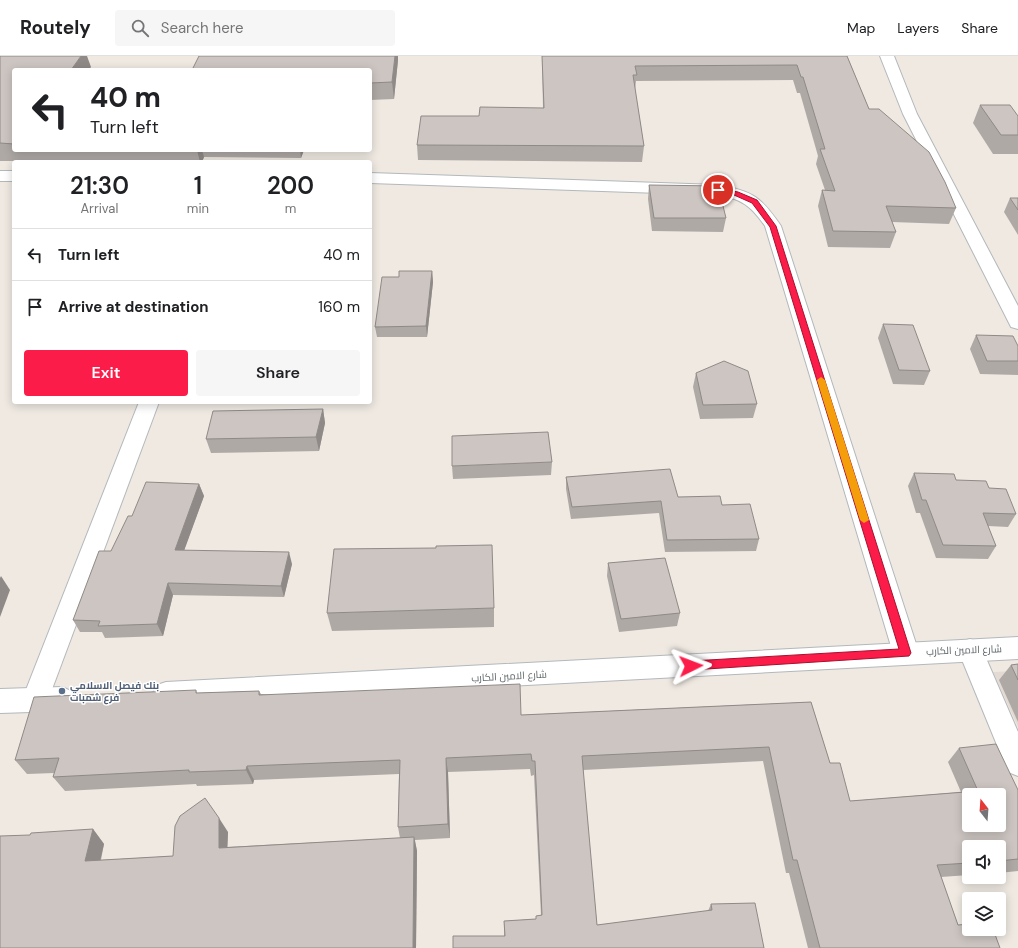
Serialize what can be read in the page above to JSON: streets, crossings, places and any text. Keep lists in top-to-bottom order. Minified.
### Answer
{"streets":{"street":["شارع الامين الكارب"]},"places":["بنك فيصل الاسلامي فرع شمبات"],"north":"top","page":{"header":"Routely","search":"Search here","nav":["Map","Layers","Share"],"turn":["40 m","Turn left"],"eta":["21:30","Arrival","1","min","200","m"],"list":[{"name":"Turn left","value":"40 m"},{"name":"Arrive at destination","value":"160 m"}],"buttons":["Exit","Share"]}}
